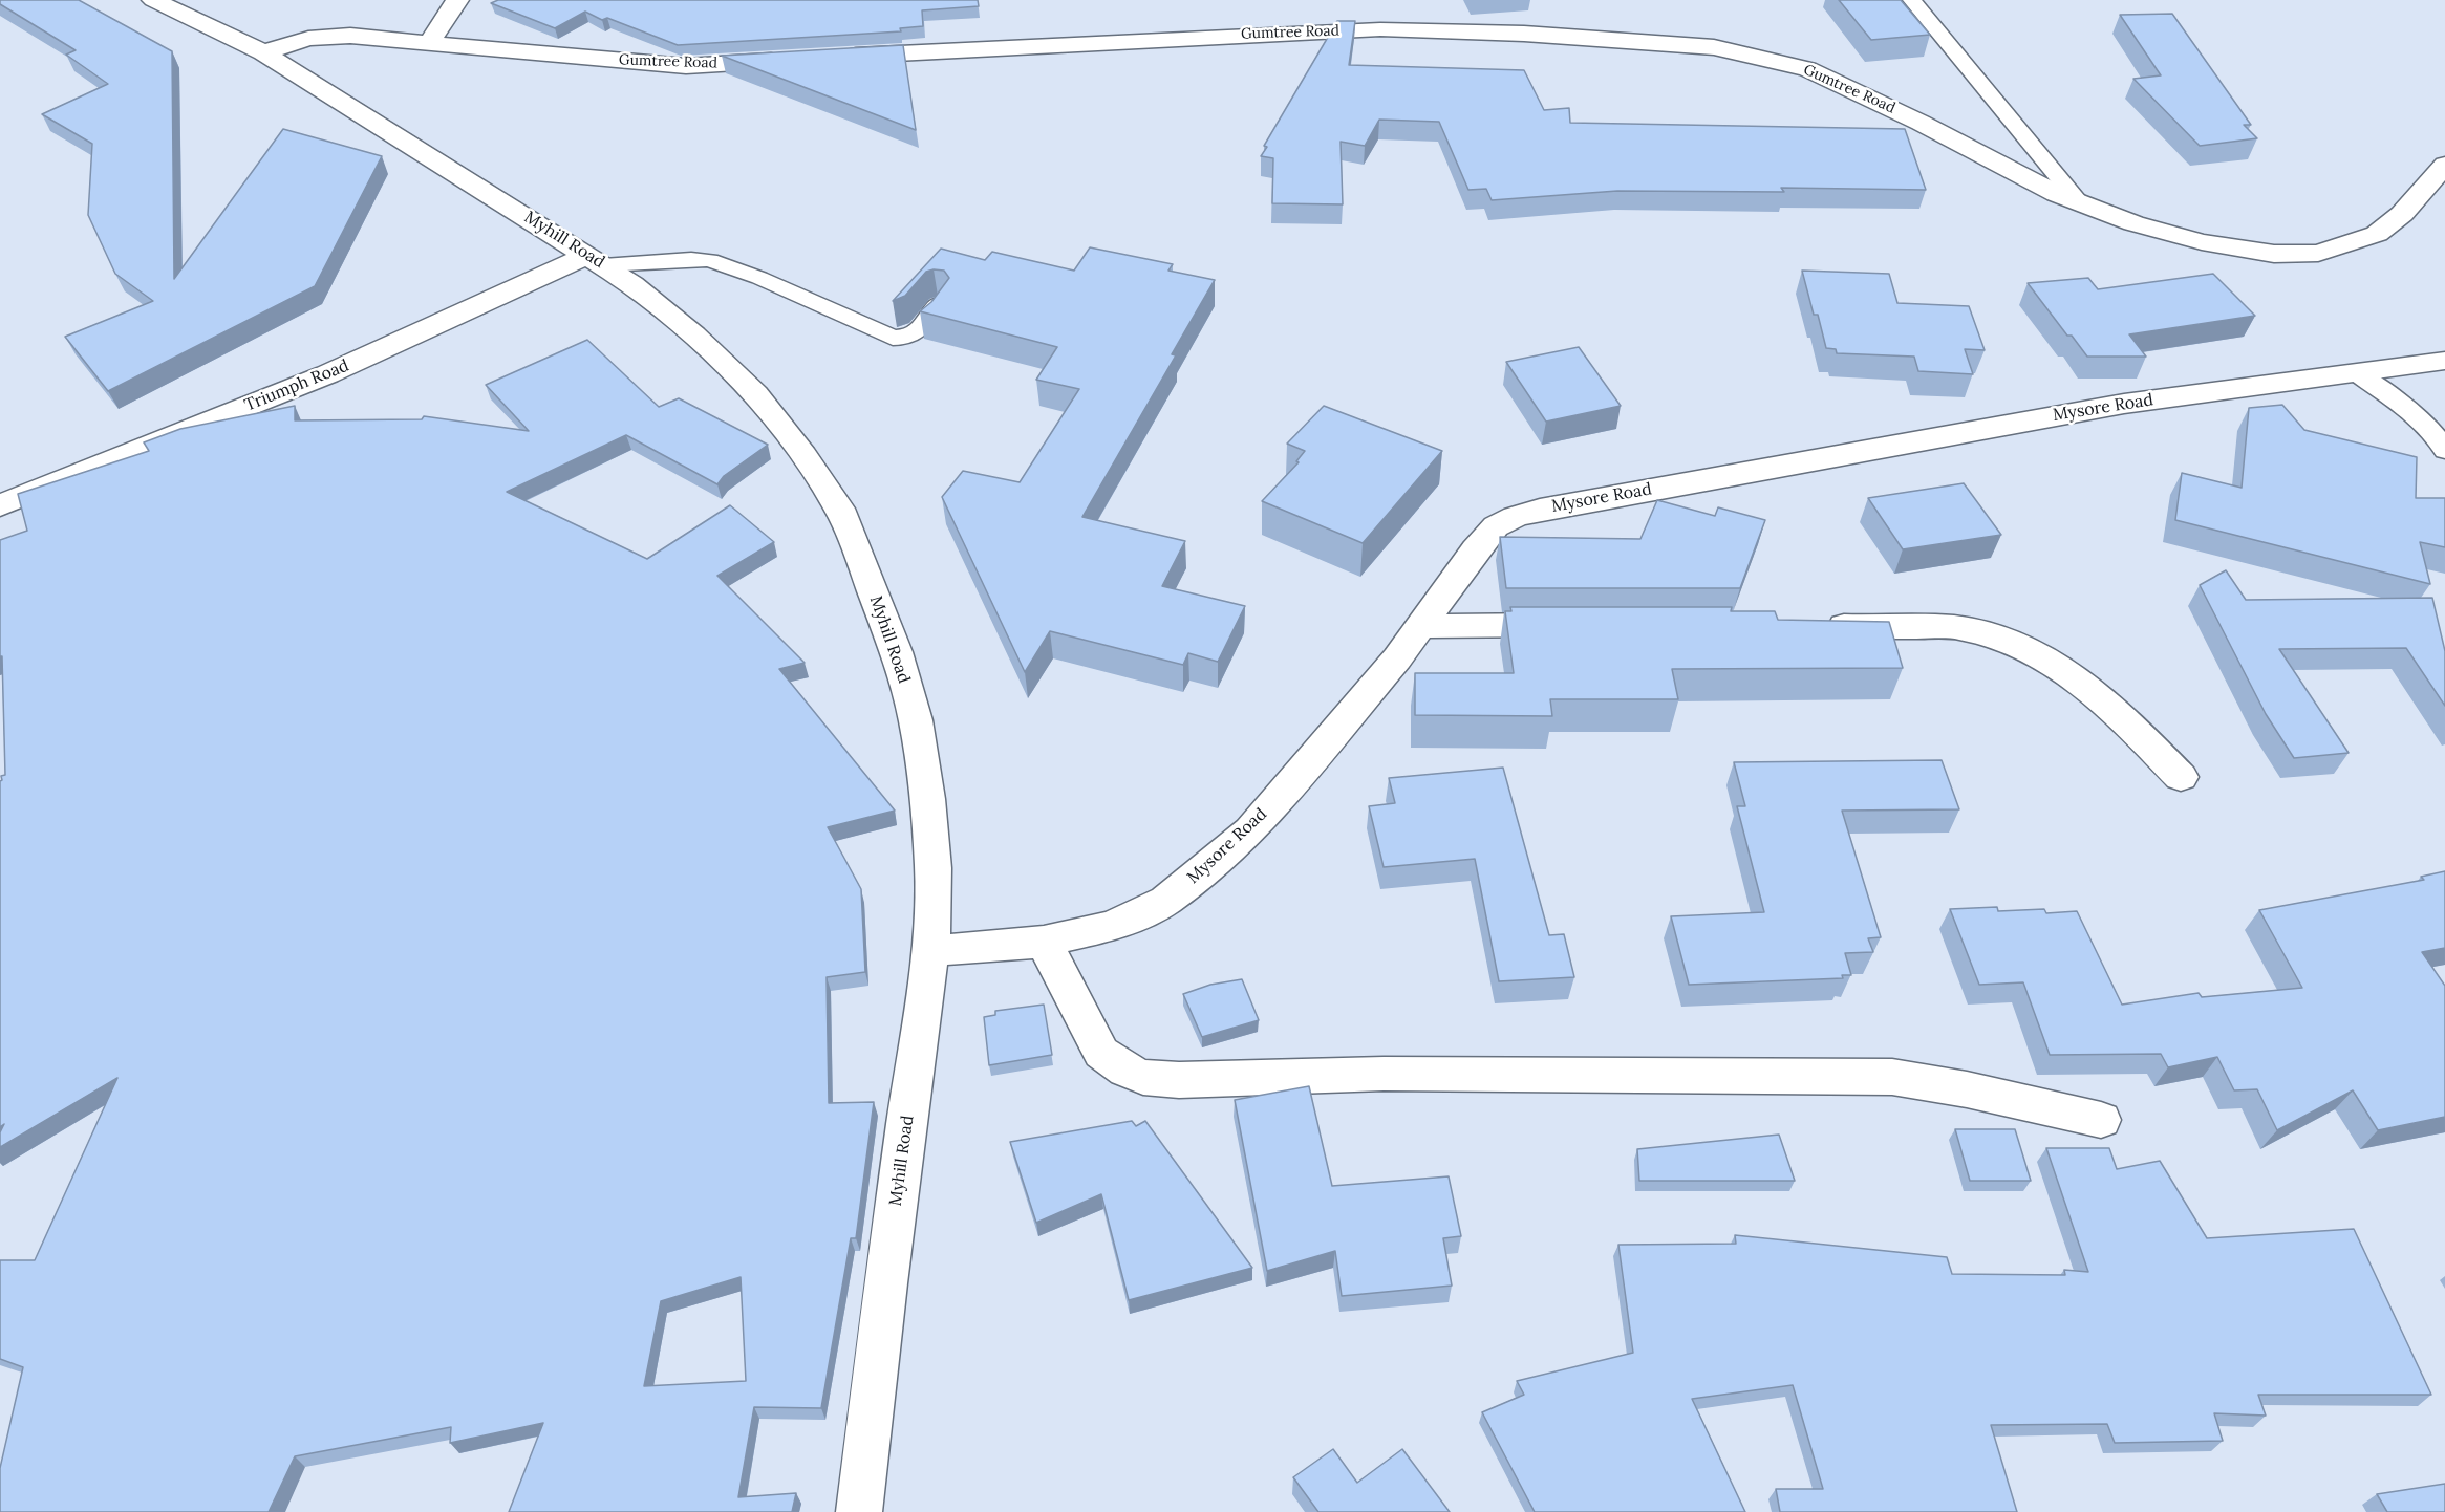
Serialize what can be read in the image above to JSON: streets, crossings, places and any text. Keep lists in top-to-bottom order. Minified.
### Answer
{"streets":{"street":["Gumtree Road","Myhill Road","Triumph Road","Mysore Road"]},"crossings":[["Gumtree Road","Myhill Road"],["Myhill Road","Triumph Road"],["Myhill Road","Mysore Road"]]}
